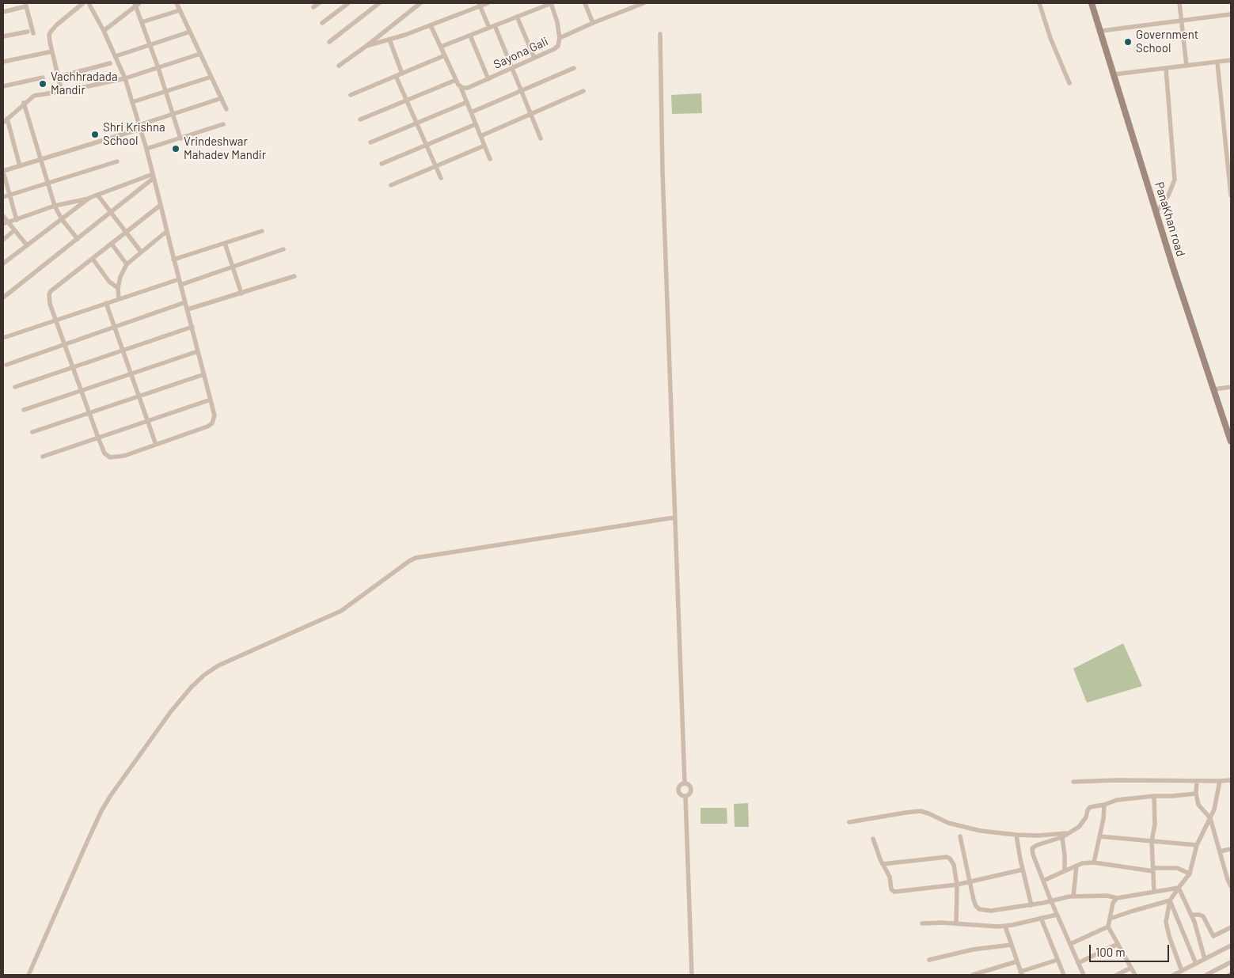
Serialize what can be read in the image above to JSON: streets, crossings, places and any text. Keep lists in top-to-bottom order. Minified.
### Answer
{"streets":{"street":["Sayona Gali","PanaKhan road"]},"places":["Government School","Vachhradada Mandir","Shri Krishna School","Vrindeshwar Mahadev Mandir"],"scale_bar":"100 m"}
